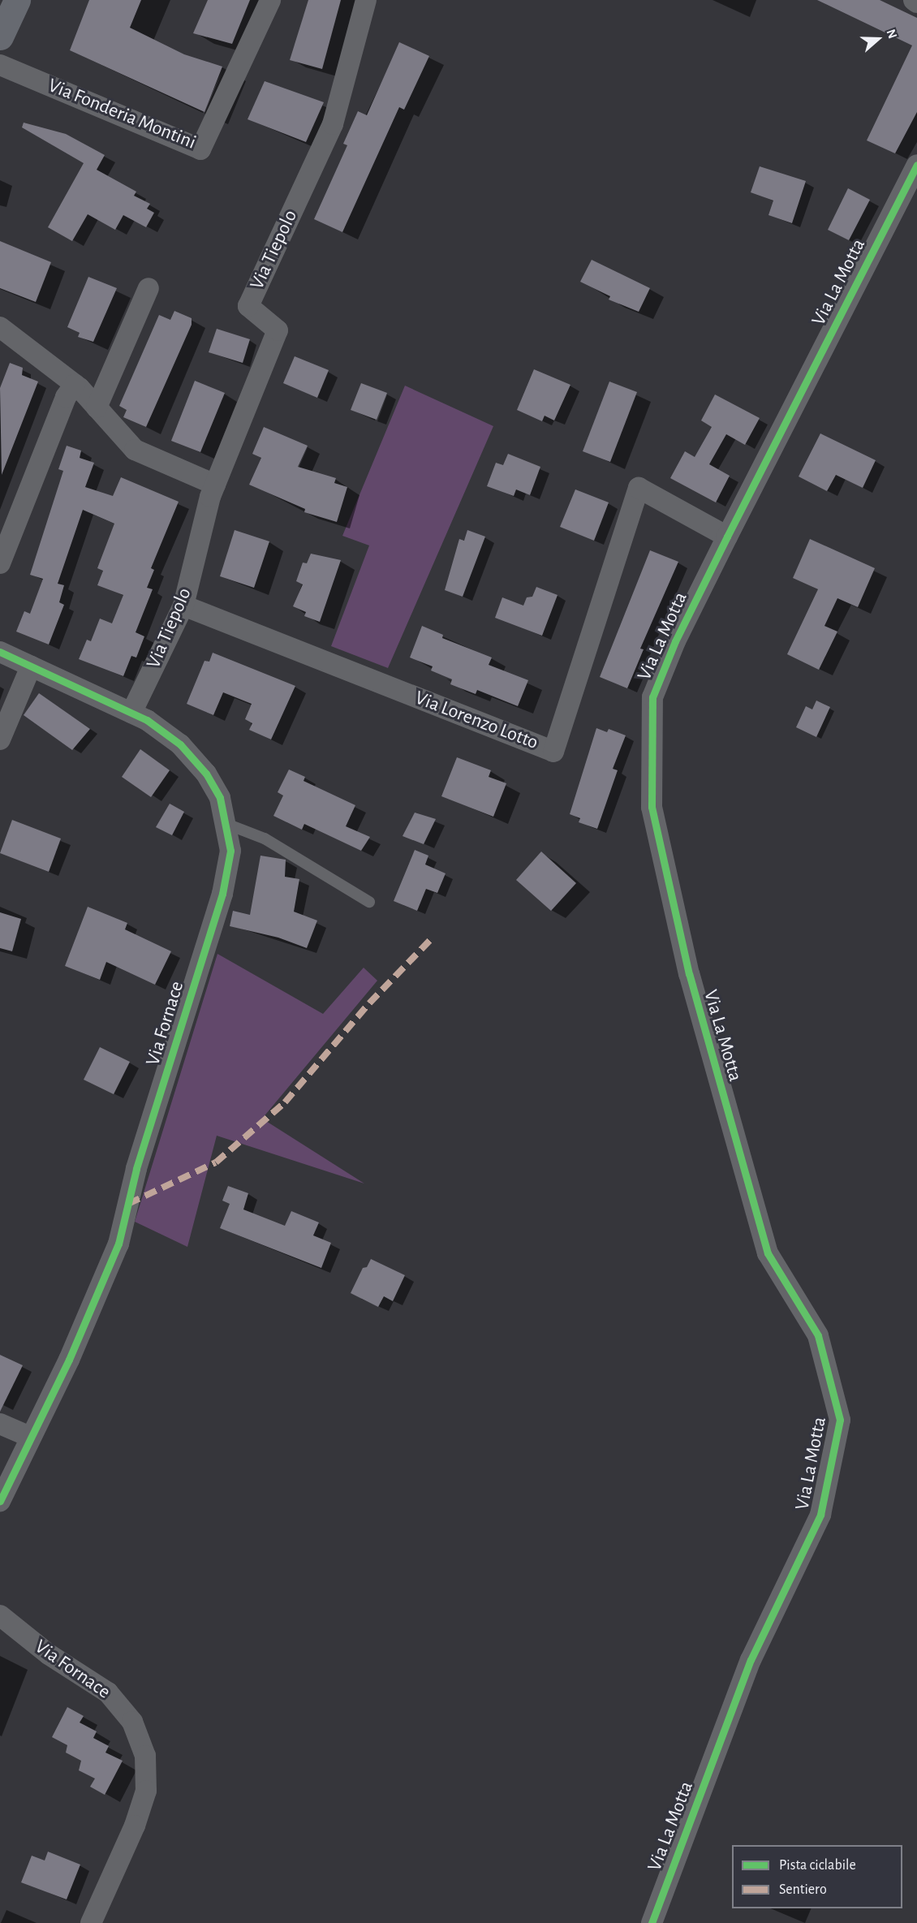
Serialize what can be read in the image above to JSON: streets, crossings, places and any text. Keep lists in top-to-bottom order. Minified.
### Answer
{"streets":{"street":["Via Fonderia Montini","Via Tiepolo","Via La Motta","Via Lorenzo Lotto","Via Fornace"]},"crossings":[["Via Tiepolo","Via Lorenzo Lotto"],["Via Tiepolo","Via Fornace"],["Via La Motta","Via Lorenzo Lotto"]],"legend":["Pista ciclabile","Sentiero"],"north":"right"}
